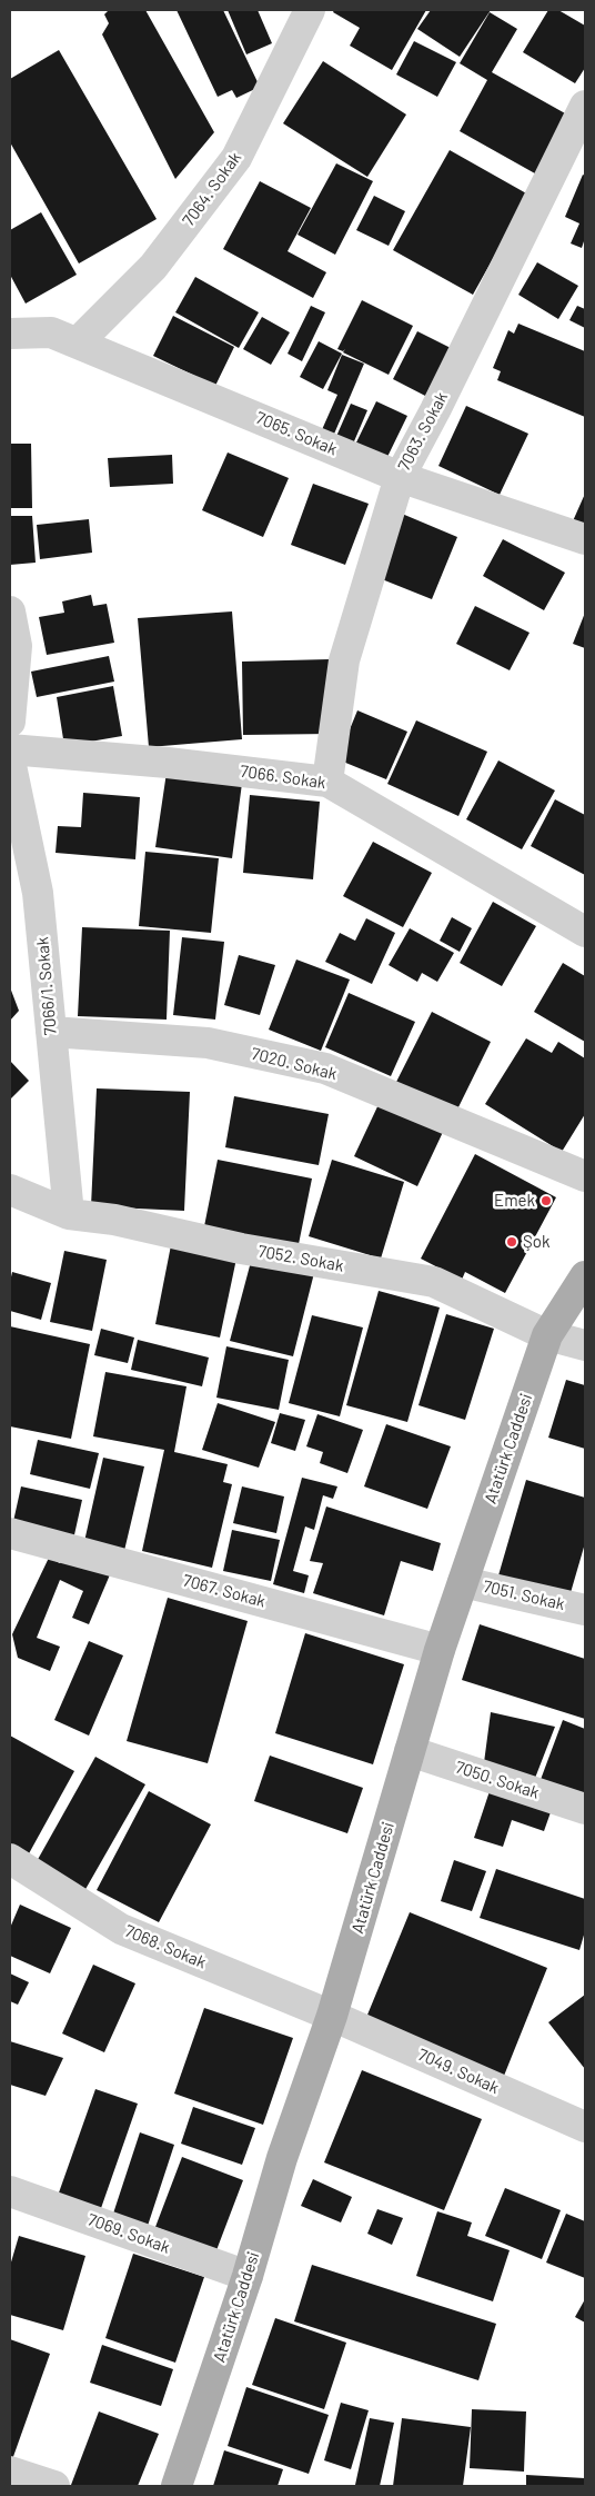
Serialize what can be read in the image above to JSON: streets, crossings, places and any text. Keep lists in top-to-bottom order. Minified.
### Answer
{"streets":{"main road":["Atatürk Caddesi"],"street":["7064. Sokak","7063. Sokak","7065. Sokak","7066. Sokak","7066/1. Sokak","7020. Sokak","7052. Sokak","7067. Sokak","7051. Sokak","7050. Sokak","7068. Sokak","7049. Sokak","7069. Sokak"]},"crossings":[["7064. Sokak","7065. Sokak"],["7063. Sokak","7065. Sokak"],["7063. Sokak","7066. Sokak"],["7066/1. Sokak","7020. Sokak"],["7066/1. Sokak","7052. Sokak"],["7052. Sokak","Atatürk Caddesi"],["Atatürk Caddesi","7067. Sokak"],["Atatürk Caddesi","7051. Sokak"],["Atatürk Caddesi","7050. Sokak"],["Atatürk Caddesi","7068. Sokak"],["Atatürk Caddesi","7049. Sokak"],["Atatürk Caddesi","7069. Sokak"],["7068. Sokak","7049. Sokak"]],"places":["Emek","Şok"]}
